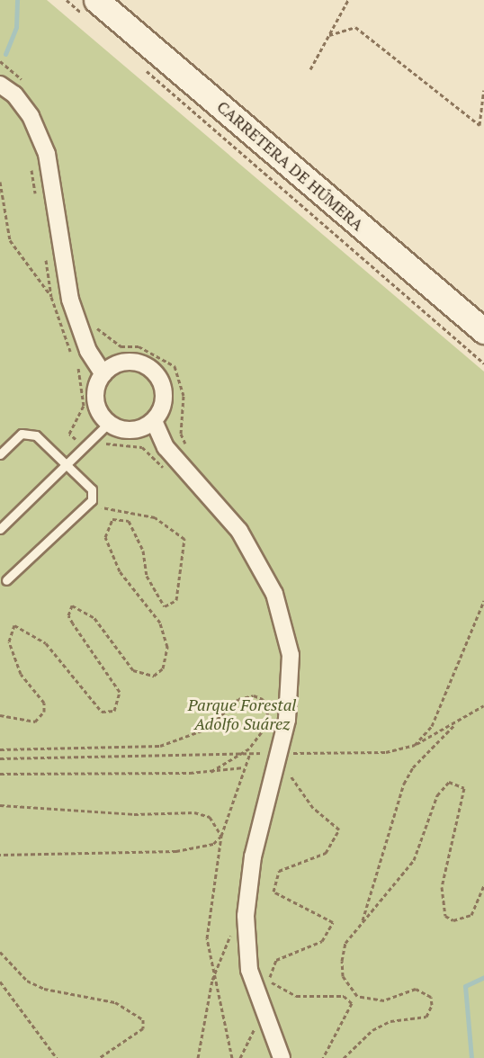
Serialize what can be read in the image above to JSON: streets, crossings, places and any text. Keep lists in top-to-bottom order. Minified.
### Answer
{"streets":{"main road":["CARRETERA DE HÚMERA"]},"parks":["Parque Forestal Adolfo Suárez"]}
